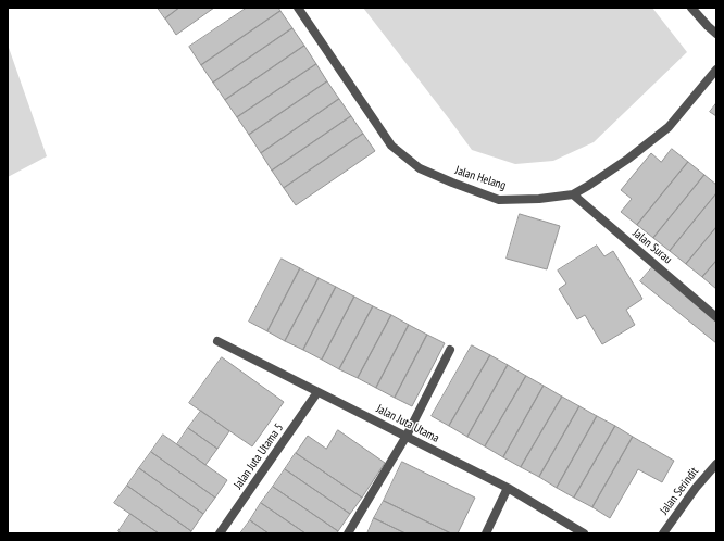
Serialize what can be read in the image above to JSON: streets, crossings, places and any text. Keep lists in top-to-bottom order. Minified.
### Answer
{"streets":{"street":["Jalan Helang","Jalan Surau","Jalan Juta Utama","Jalan Juta Utama 5","Jalan Serindit"]},"crossings":[["Jalan Helang","Jalan Surau"],["Jalan Juta Utama","Jalan Juta Utama 5"]]}
